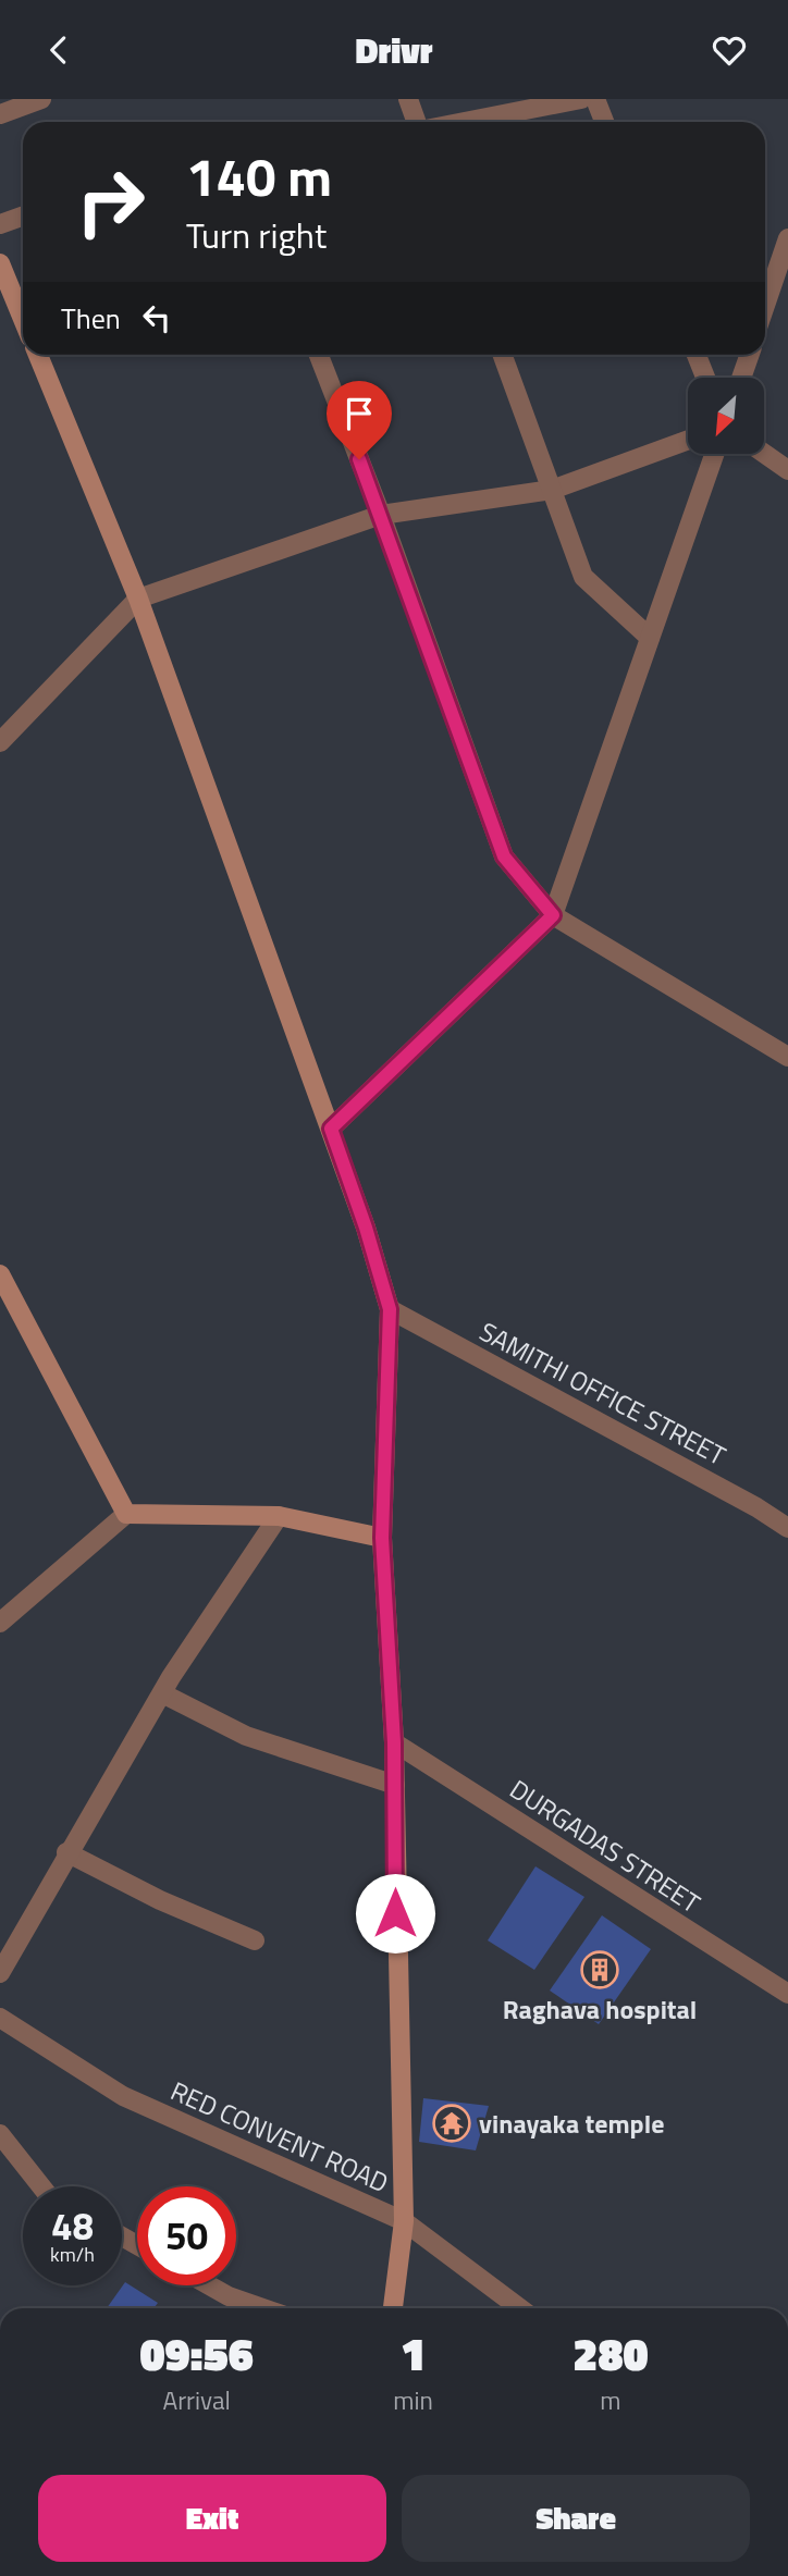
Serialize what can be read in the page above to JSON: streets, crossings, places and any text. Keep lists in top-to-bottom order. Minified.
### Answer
{"streets":{"street":["SAMITHI OFFICE STREET","DURGADAS STREET","RED CONVENT ROAD"]},"places":{"building":["Raghava hospital"],"temple":["vinayaka temple"]},"north":"bottom left","page":{"header":"Drivr","turn":["140 m","Turn right"],"then":"Then","speed":"48 km/h","limit":"50","eta":["09:56","Arrival","1","min","280","m"],"buttons":["Exit","Share"]}}
